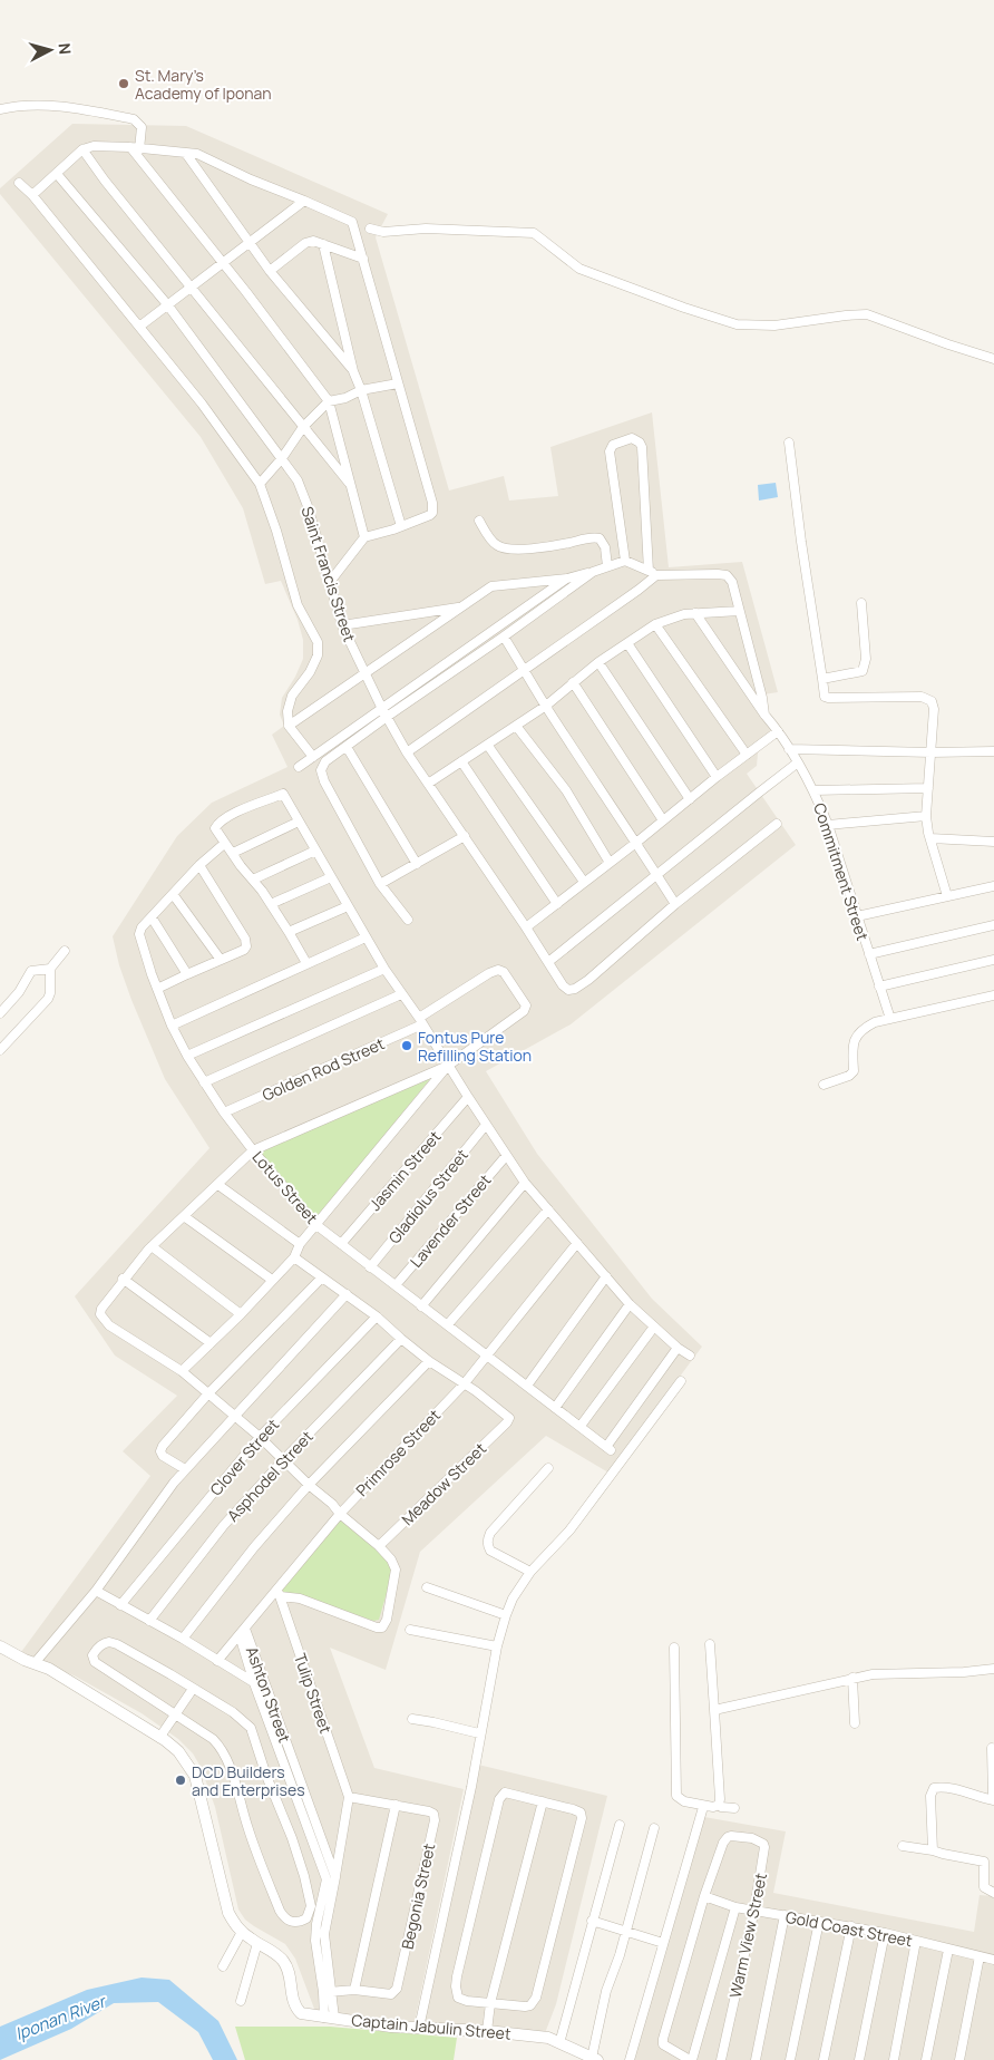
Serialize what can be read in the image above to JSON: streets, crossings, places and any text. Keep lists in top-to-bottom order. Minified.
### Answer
{"streets":{"street":["Saint Francis Street","Commitment Street","Golden Rod Street","Jasmin Street","Lotus Street","Gladiolus Street","Lavender Street","Primrose Street","Clover Street","Asphodel Street","Meadow Street","Tulip Street","Ashton Street","Begonia Street","Gold Coast Street","Warm View Street","Captain Jabulin Street"]},"crossings":[["Golden Rod Street","Lotus Street"],["Jasmin Street","Lotus Street"],["Lotus Street","Gladiolus Street"],["Lotus Street","Lavender Street"],["Lotus Street","Primrose Street"],["Primrose Street","Meadow Street"],["Primrose Street","Tulip Street"],["Primrose Street","Ashton Street"],["Tulip Street","Begonia Street"],["Ashton Street","Begonia Street"],["Ashton Street","Captain Jabulin Street"],["Gold Coast Street","Warm View Street"]],"water":["Iponan River"],"places":["St. Mary’s Academy of Iponan","Fontus Pure Refilling Station","DCD Builders and Enterprises"],"north":"right"}
